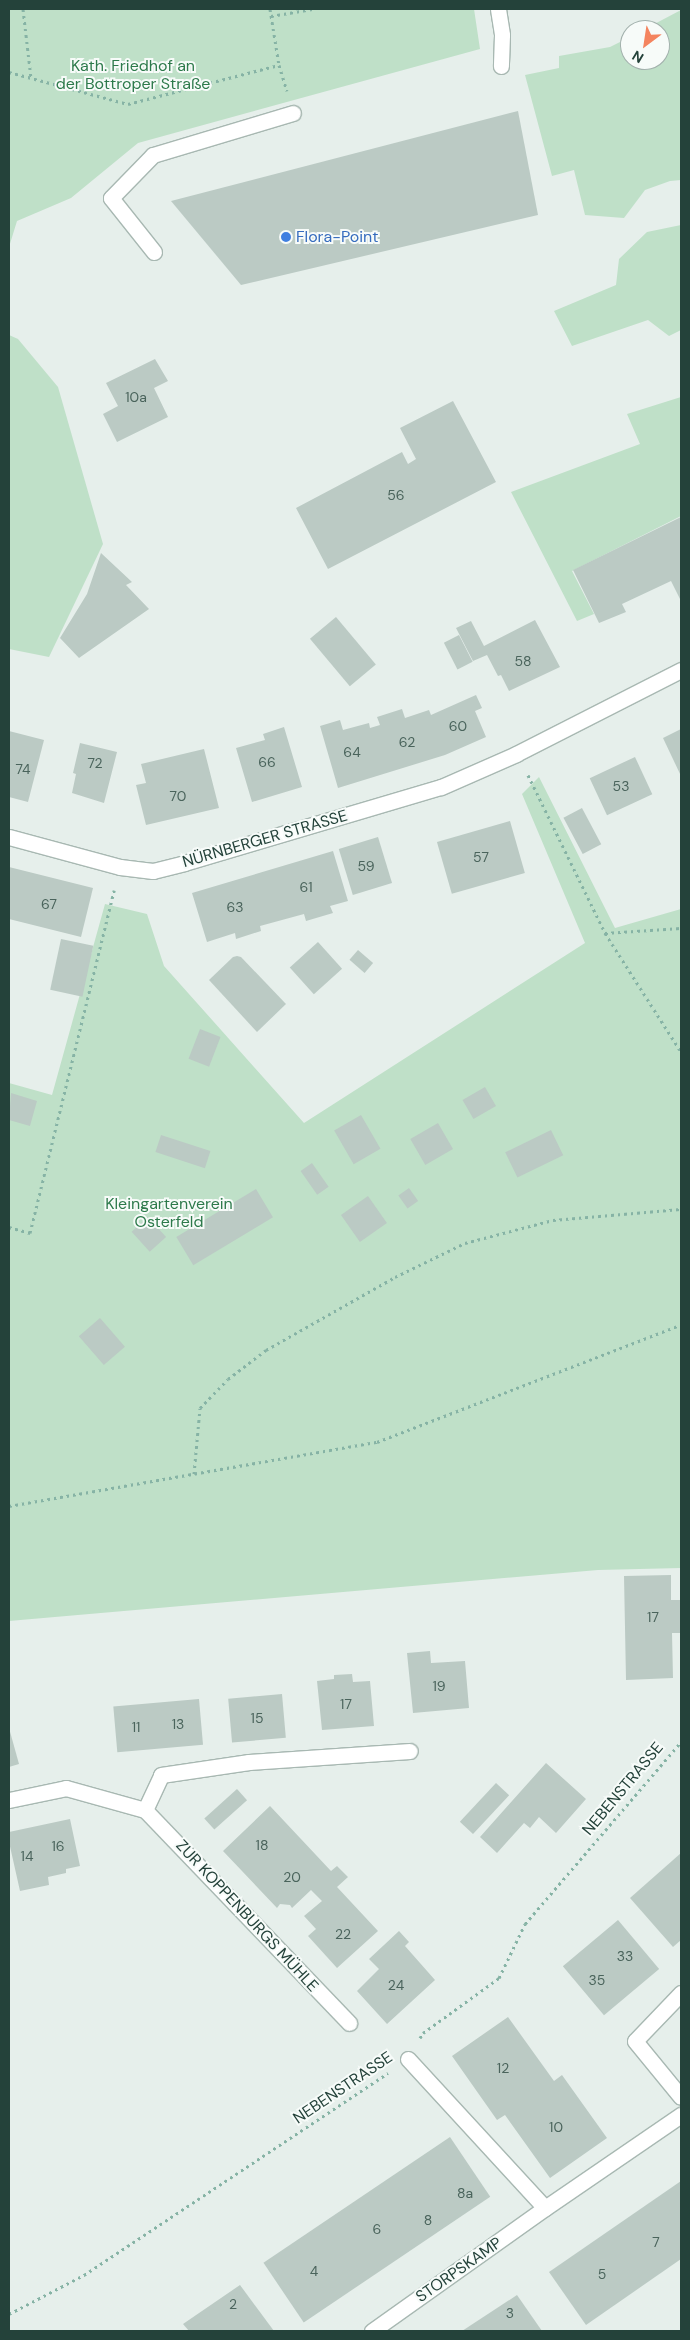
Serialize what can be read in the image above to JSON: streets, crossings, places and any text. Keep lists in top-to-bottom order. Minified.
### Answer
{"streets":{"street":["NÜRNBERGER STRASSE","ZUR KOPPENBURGS MÜHLE","STORPSKAMP"],"path":["NEBENSTRASSE"]},"parks":["Kath. Friedhof an der Bottroper Straße","Kleingartenverein Osterfeld"],"places":["Flora-Point"],"house_numbers":["10a","56","58","60","62","64","66","72","74","53","70","57","59","61","67","63","17","19","17","15","13","11","18","16","14","20","22","33","35","24","12","10","8a","8","6","7","4","5","2","3"],"north":"bottom left"}
